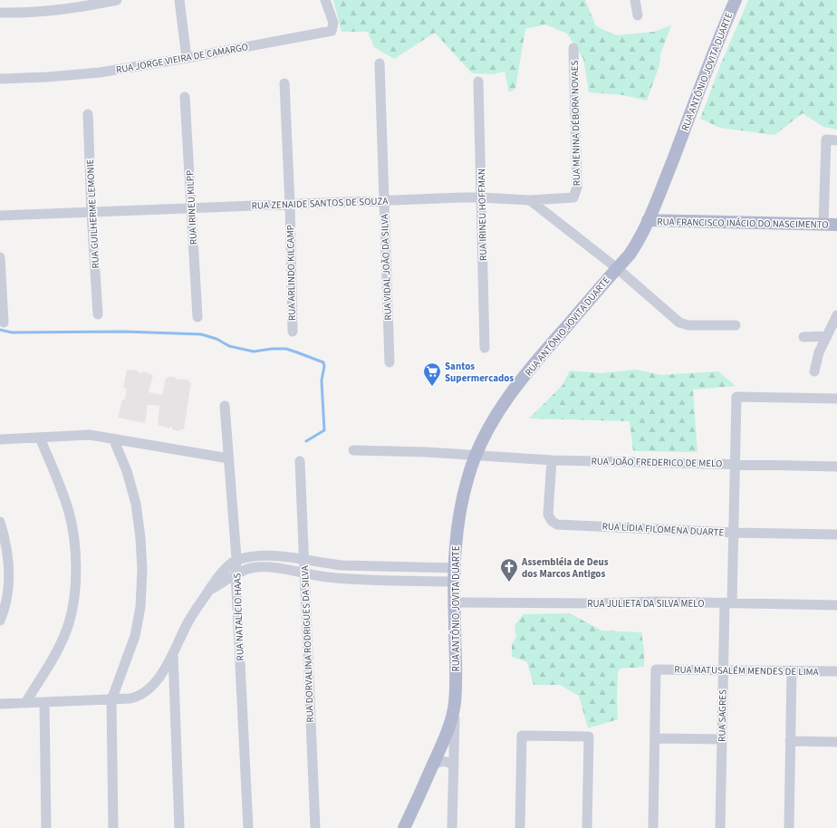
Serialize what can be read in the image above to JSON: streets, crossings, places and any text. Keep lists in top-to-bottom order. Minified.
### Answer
{"streets":{"main road":["RUA ANTÔNIO JOVITA DUARTE","RUA FRANCISCO INÁCIO DO NASCIMENTO"],"street":["RUA JORGE VIEIRA DE CAMARGO","RUA MENINA DÉBORA NOVAES","RUA ZENAIDE SANTOS DE SOUZA","RUA IRINEU KILPP","RUA GUILHERME LEMONIE","RUA IRINEU HOFFMAN","RUA VIDAL JOÃO DA SILVA","RUA ARLINDO KILCAMP","RUA JOÃO FREDERICO DE MELO","RUA LÍDIA FILOMENA DUARTE","RUA JULIETA DA SILVA MELO","RUA NATALÍCIO HAAS","RUA DORVALINA RODRIGUES DA SILVA","RUA MATUSALÉM MENDES DE LIMA","RUA SAGRES"]},"crossings":[["RUA ANTÔNIO JOVITA DUARTE","RUA FRANCISCO INÁCIO DO NASCIMENTO"],["RUA ANTÔNIO JOVITA DUARTE","RUA JOÃO FREDERICO DE MELO"],["RUA ANTÔNIO JOVITA DUARTE","RUA JULIETA DA SILVA MELO"],["RUA MENINA DÉBORA NOVAES","RUA ZENAIDE SANTOS DE SOUZA"],["RUA ZENAIDE SANTOS DE SOUZA","RUA IRINEU KILPP"],["RUA ZENAIDE SANTOS DE SOUZA","RUA GUILHERME LEMONIE"],["RUA ZENAIDE SANTOS DE SOUZA","RUA IRINEU HOFFMAN"],["RUA ZENAIDE SANTOS DE SOUZA","RUA VIDAL JOÃO DA SILVA"],["RUA ZENAIDE SANTOS DE SOUZA","RUA ARLINDO KILCAMP"],["RUA JOÃO FREDERICO DE MELO","RUA LÍDIA FILOMENA DUARTE"],["RUA JOÃO FREDERICO DE MELO","RUA SAGRES"],["RUA LÍDIA FILOMENA DUARTE","RUA SAGRES"],["RUA JULIETA DA SILVA MELO","RUA SAGRES"],["RUA MATUSALÉM MENDES DE LIMA","RUA SAGRES"]],"places":{"supermarket":["Santos Supermercados"],"church":["Assembléia de Deus dos Marcos Antigos"]}}
